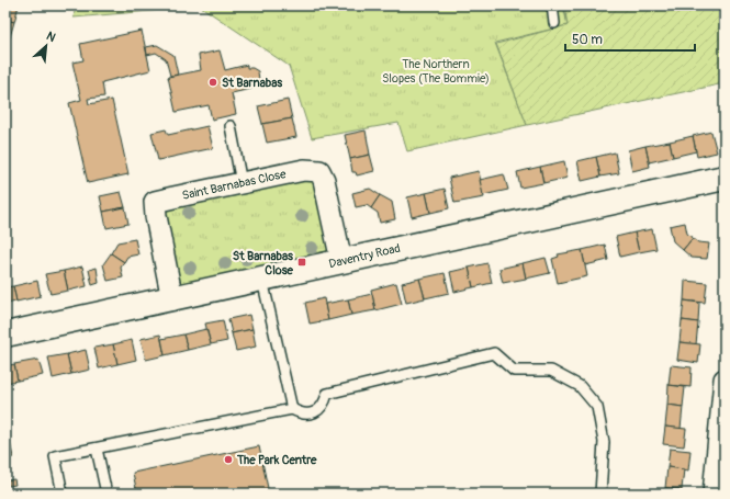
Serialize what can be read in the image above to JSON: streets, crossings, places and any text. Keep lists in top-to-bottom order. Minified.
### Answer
{"streets":{"street":["Saint Barnabas Close","Daventry Road"]},"crossings":[["Saint Barnabas Close","Daventry Road"]],"parks":["The Northern Slopes (The Bommie)"],"places":{"other":["St Barnabas","The Park Centre"],"transit":["St Barnabas Close"]},"scale_bar":"50 m","north":"top right"}
